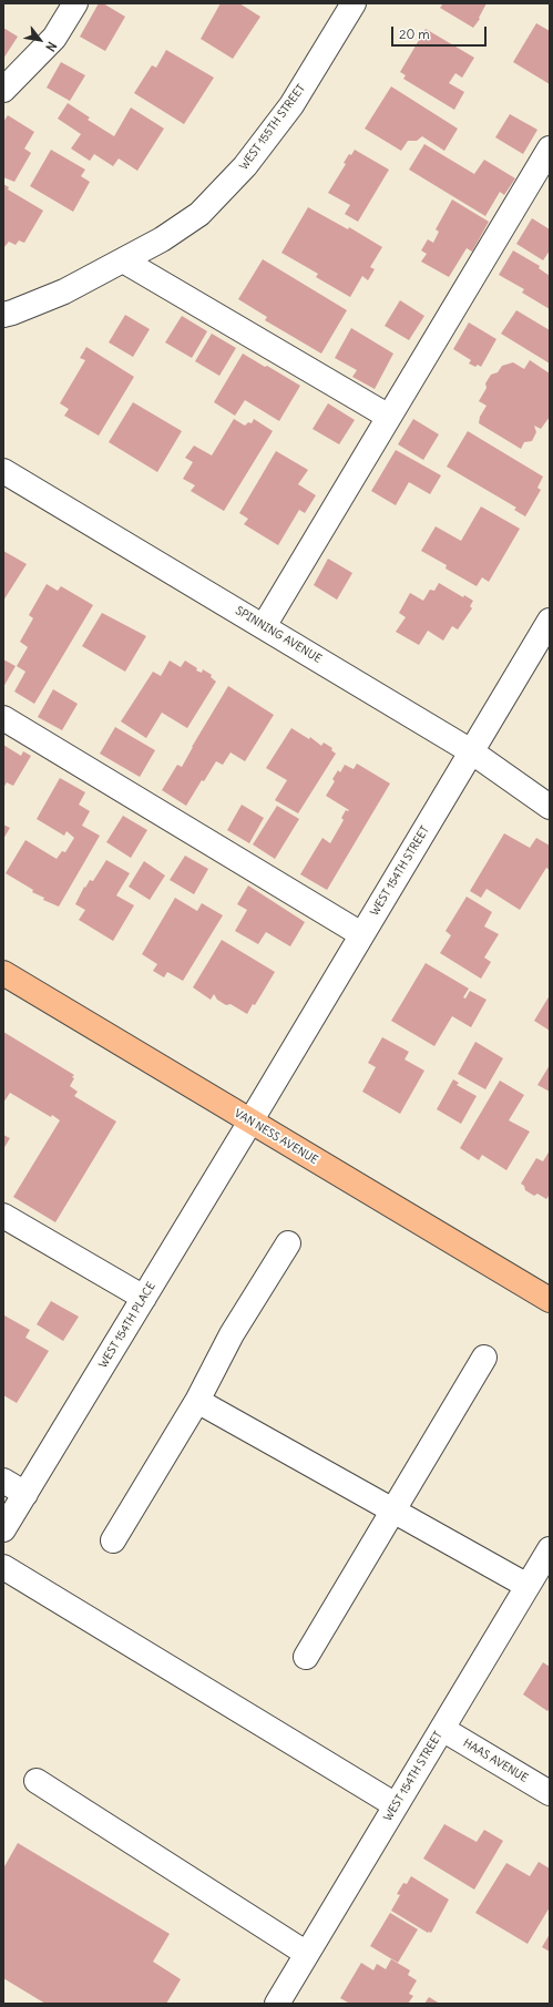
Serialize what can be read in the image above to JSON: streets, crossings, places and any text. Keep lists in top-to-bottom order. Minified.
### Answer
{"streets":{"main road":["VAN NESS AVENUE"],"street":["WEST 155TH STREET","SPINNING AVENUE","WEST 154TH STREET","WEST 154TH PLACE","HAAS AVENUE"]},"crossings":[["SPINNING AVENUE","WEST 154TH STREET"],["WEST 154TH STREET","VAN NESS AVENUE"],["WEST 154TH STREET","WEST 154TH PLACE"],["WEST 154TH STREET","HAAS AVENUE"],["VAN NESS AVENUE","WEST 154TH PLACE"]],"scale_bar":"20 m","north":"bottom right"}
